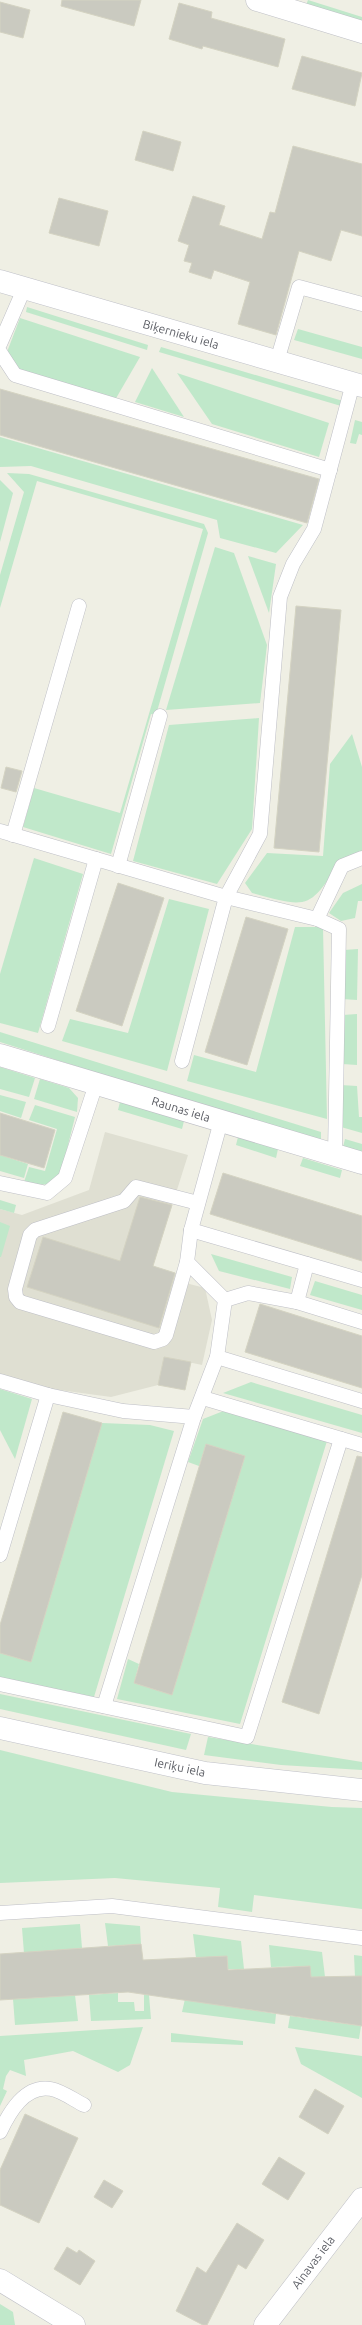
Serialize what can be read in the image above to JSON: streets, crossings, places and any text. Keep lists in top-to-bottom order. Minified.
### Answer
{"streets":{"street":["Biķernieku iela","Raunas iela","Ieriķu iela","Ainavas iela"]}}
